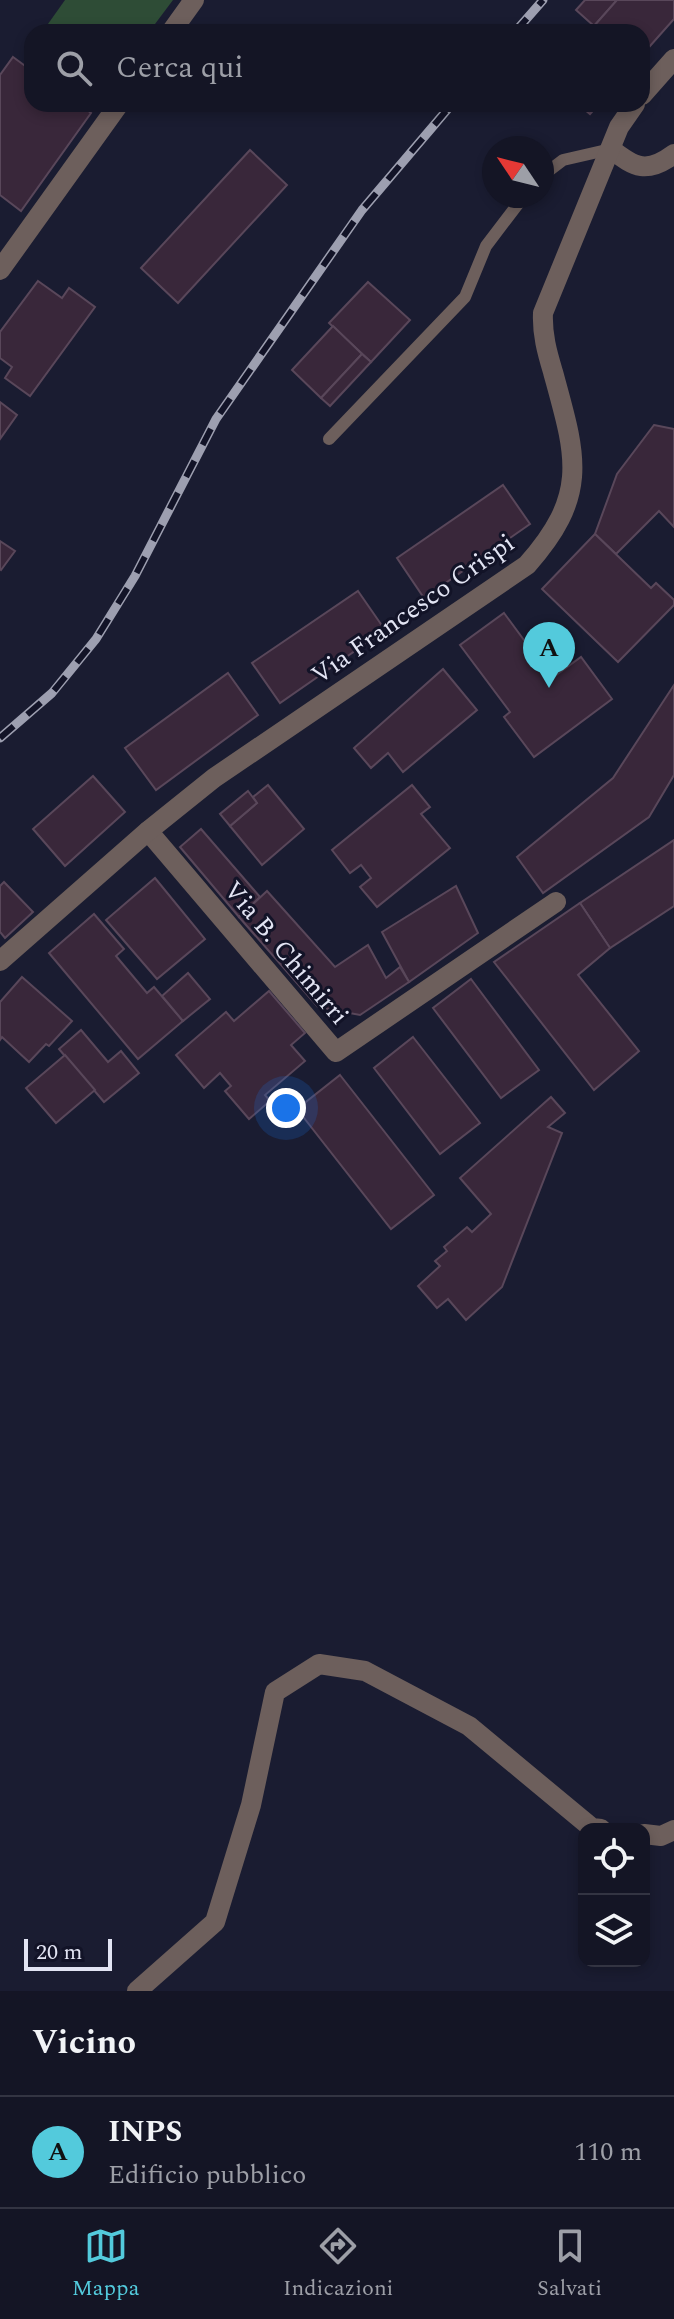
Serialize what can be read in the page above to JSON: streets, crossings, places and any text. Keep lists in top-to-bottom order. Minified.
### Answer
{"streets":{"street":["Via Francesco Crispi","Via B. Chimirri"]},"crossings":[["Via Francesco Crispi","Via B. Chimirri"]],"scale_bar":"20 m","north":"top left","page":{"search":"Cerca qui","pins":"A","scale":"20 m","heading":"Vicino","list":[{"mark":"A","name":"INPS","note":"Edificio pubblico","value":"110 m"}],"nav":["Mappa","Indicazioni","Salvati"]}}
